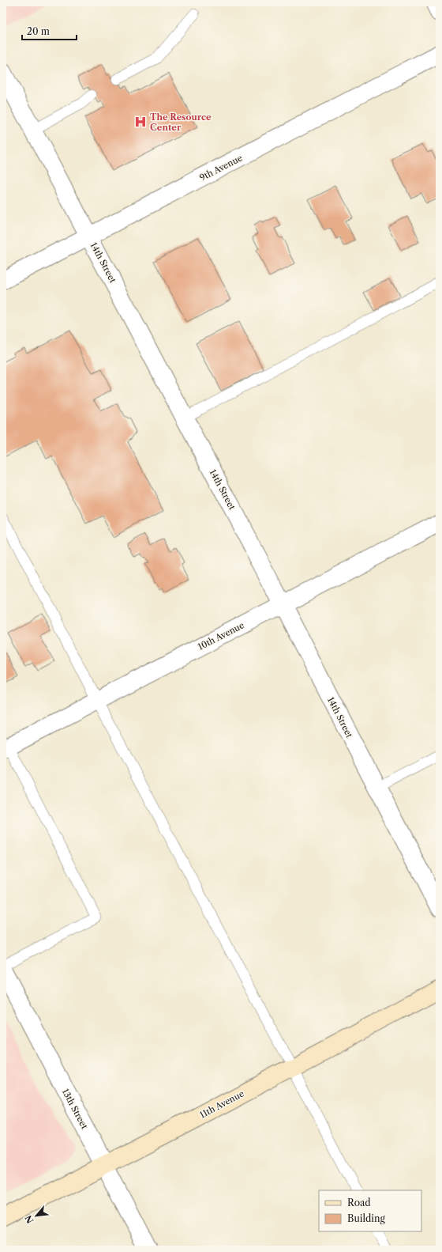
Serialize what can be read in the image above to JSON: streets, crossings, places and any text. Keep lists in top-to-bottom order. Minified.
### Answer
{"streets":{"main road":["11th Avenue"],"street":["9th Avenue","14th Street","10th Avenue","13th Street"]},"crossings":[["9th Avenue","14th Street"],["14th Street","10th Avenue"],["11th Avenue","13th Street"]],"places":{"hospital":["The Resource Center"]},"legend":["Road","Building"],"scale_bar":"20 m","north":"bottom left"}
